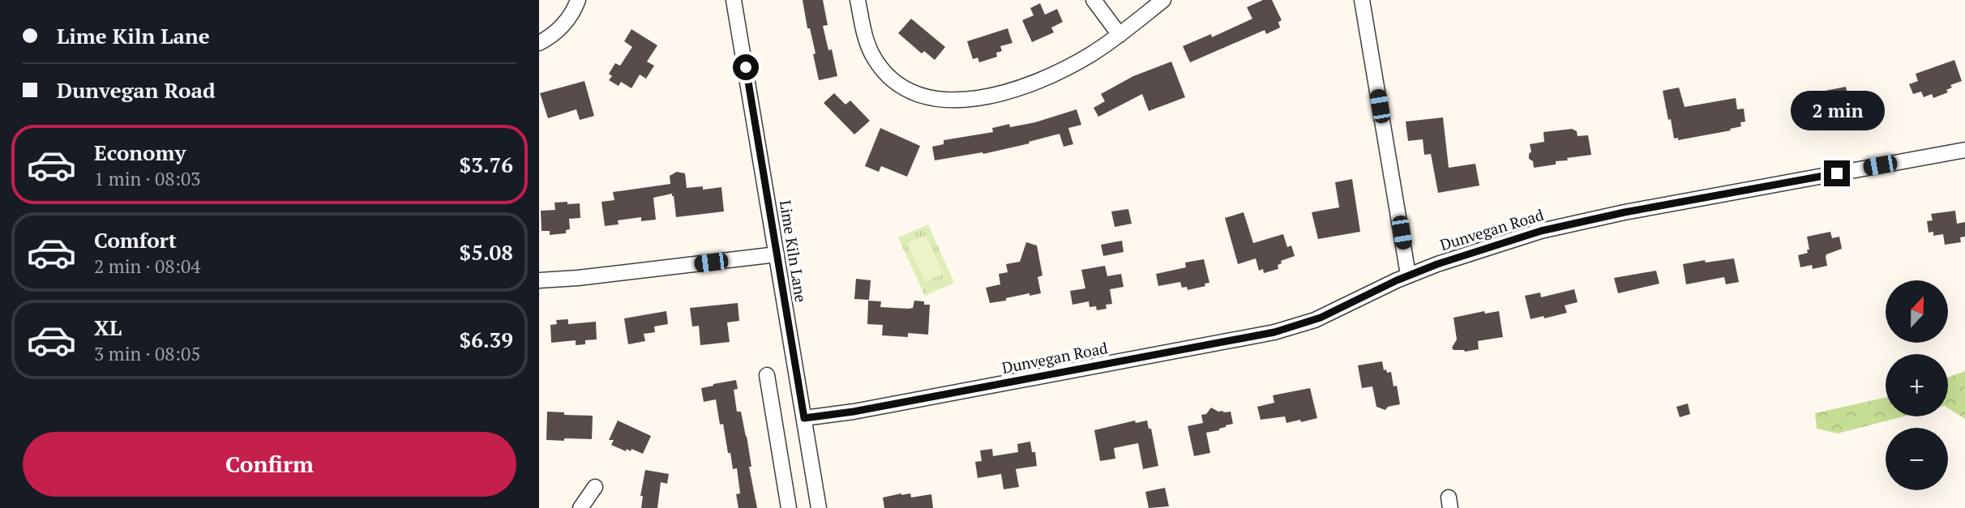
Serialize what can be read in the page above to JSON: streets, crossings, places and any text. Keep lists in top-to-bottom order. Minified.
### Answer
{"streets":{"street":["Dunvegan Road","Lime Kiln Lane"]},"crossings":[["Dunvegan Road","Lime Kiln Lane"]],"north":"top","page":{"banner":["Lime Kiln Lane","Dunvegan Road"],"bubble":"2 min","list":[{"name":"Economy","note":"1 min · 08:03","value":"$3.76"},{"name":"Comfort","note":"2 min · 08:04","value":"$5.08"},{"name":"XL","note":"3 min · 08:05","value":"$6.39"}],"map_buttons":["+","−"],"buttons":"Confirm"}}
